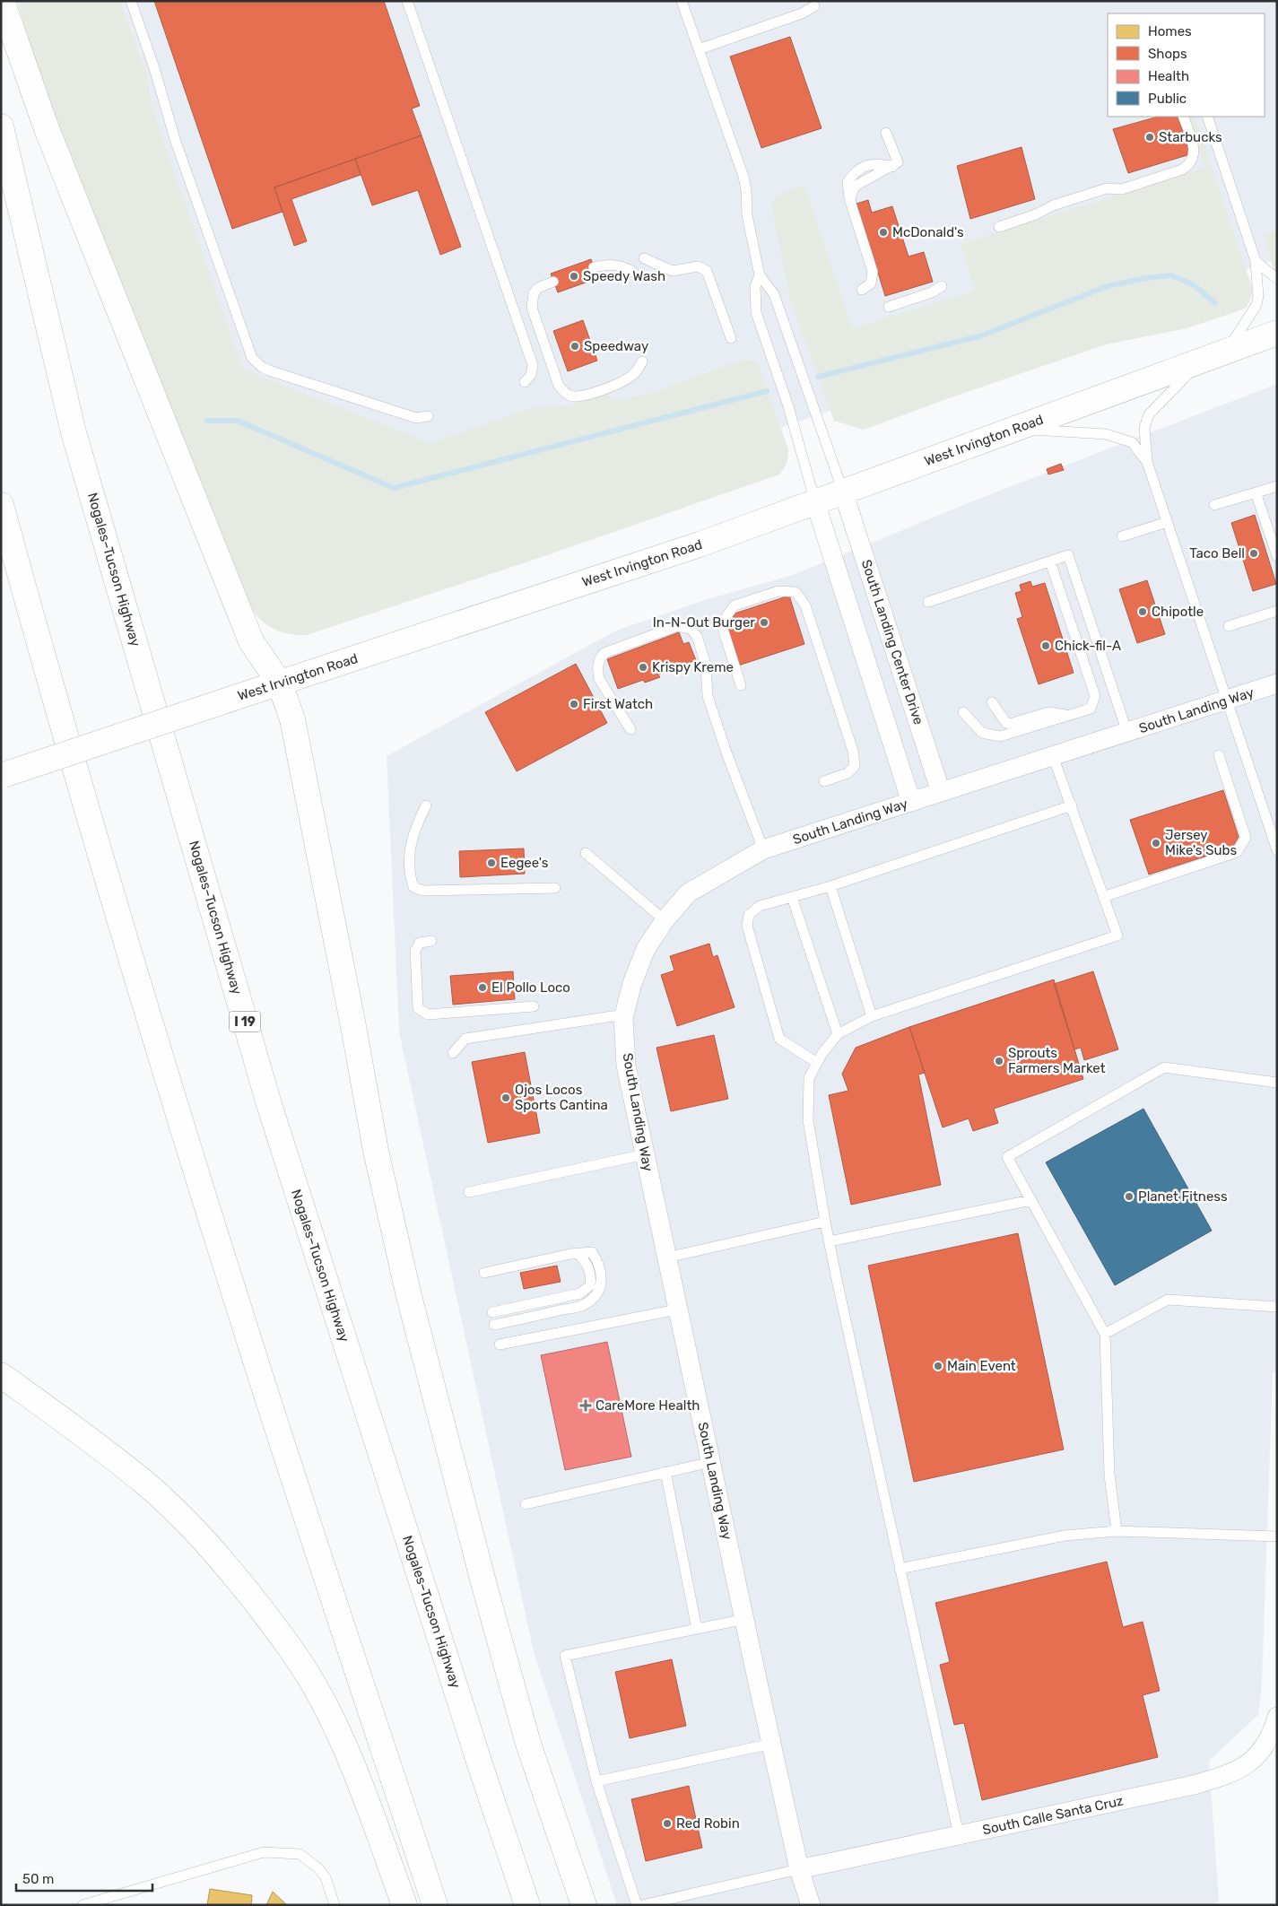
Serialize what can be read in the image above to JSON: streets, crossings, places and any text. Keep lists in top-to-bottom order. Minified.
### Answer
{"streets":{"main road":["West Irvington Road","Nogales–Tucson Highway","I 19"],"street":["South Landing Center Drive","South Landing Way","South Calle Santa Cruz"]},"crossings":[["West Irvington Road","South Landing Center Drive"],["South Landing Center Drive","South Landing Way"],["South Landing Way","South Calle Santa Cruz"]],"places":{"other":["Starbucks","McDonald's","Speedy Wash","Speedway","Taco Bell","Chipotle","In-N-Out Burger","Chick-fil-A","Krispy Kreme","First Watch","Jersey Mike's Subs","Eegee's","El Pollo Loco","Sprouts Farmers Market","Ojos Locos Sports Cantina","Planet Fitness","Main Event","Red Robin"],"health":["CareMore Health"]},"legend":["Homes","Shops","Health","Public"],"scale_bar":"50 m"}
